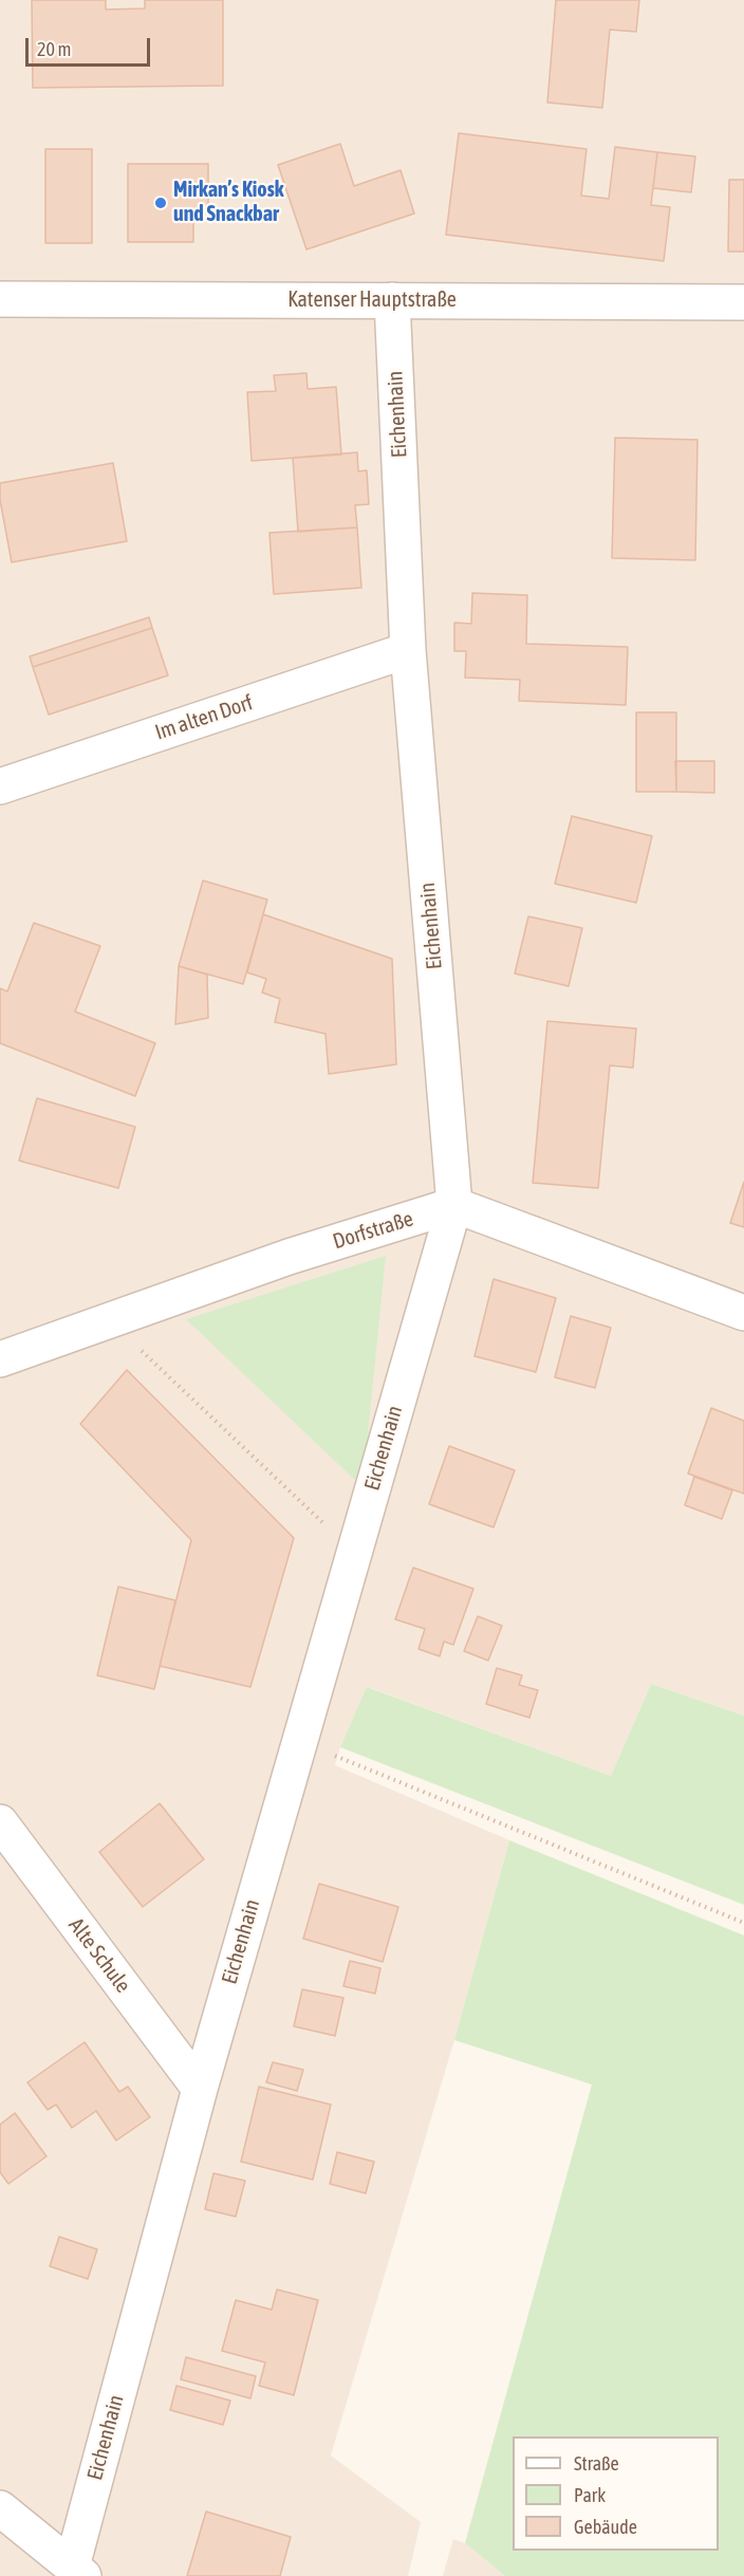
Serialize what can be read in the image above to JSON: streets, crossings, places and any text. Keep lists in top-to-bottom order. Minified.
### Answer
{"streets":{"street":["Katenser Hauptstraße","Eichenhain","Im alten Dorf","Dorfstraße","Alte Schule"]},"crossings":[["Katenser Hauptstraße","Eichenhain"],["Eichenhain","Im alten Dorf"],["Eichenhain","Dorfstraße"],["Eichenhain","Alte Schule"]],"places":["Mirkan’s Kiosk und Snackbar"],"legend":["Straße","Park","Gebäude"],"scale_bar":"20 m"}
